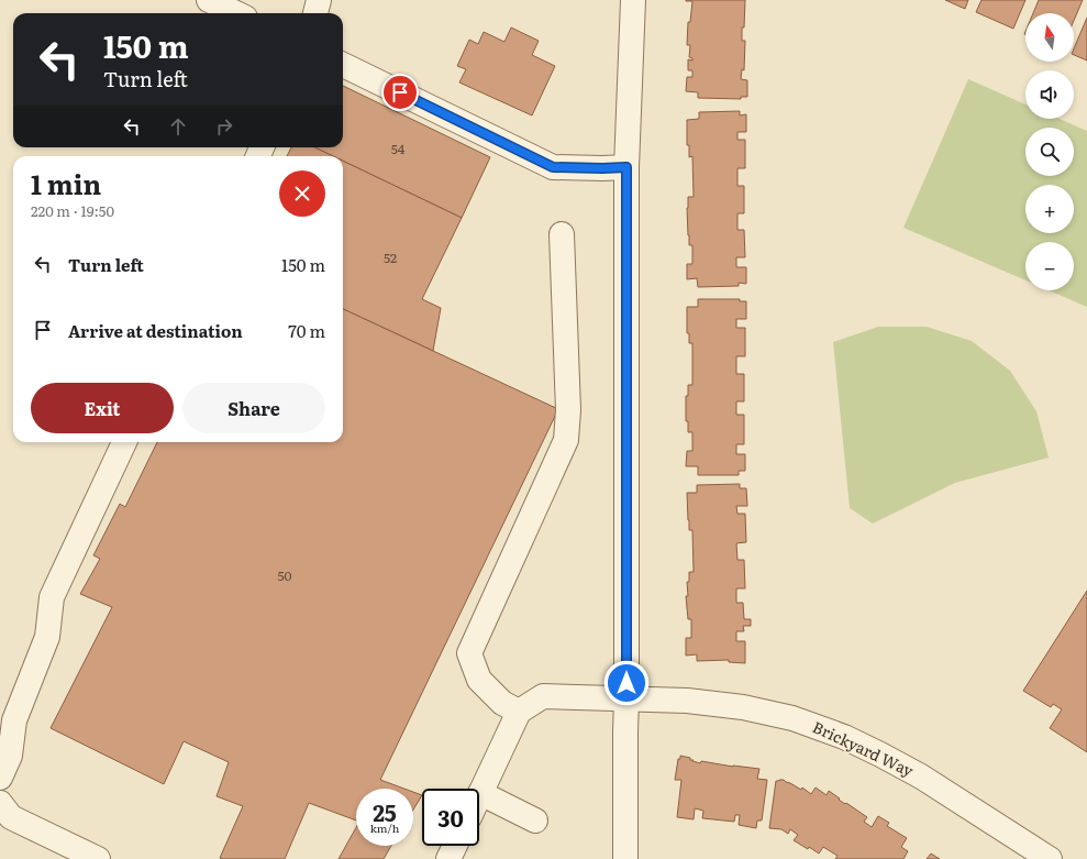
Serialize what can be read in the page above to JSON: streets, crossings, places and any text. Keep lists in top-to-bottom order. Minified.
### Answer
{"streets":{"street":["Brickyard Way"]},"house_numbers":["54","52","50"],"north":"top","page":{"map_buttons":["+","−"],"turn":["150 m","Turn left"],"heading":["1 min","220 m · 19:50"],"list":[{"name":"Turn left","value":"150 m"},{"name":"Arrive at destination","value":"70 m"}],"buttons":["Exit","Share"],"speed":"25 km/h","limit":"30"}}
